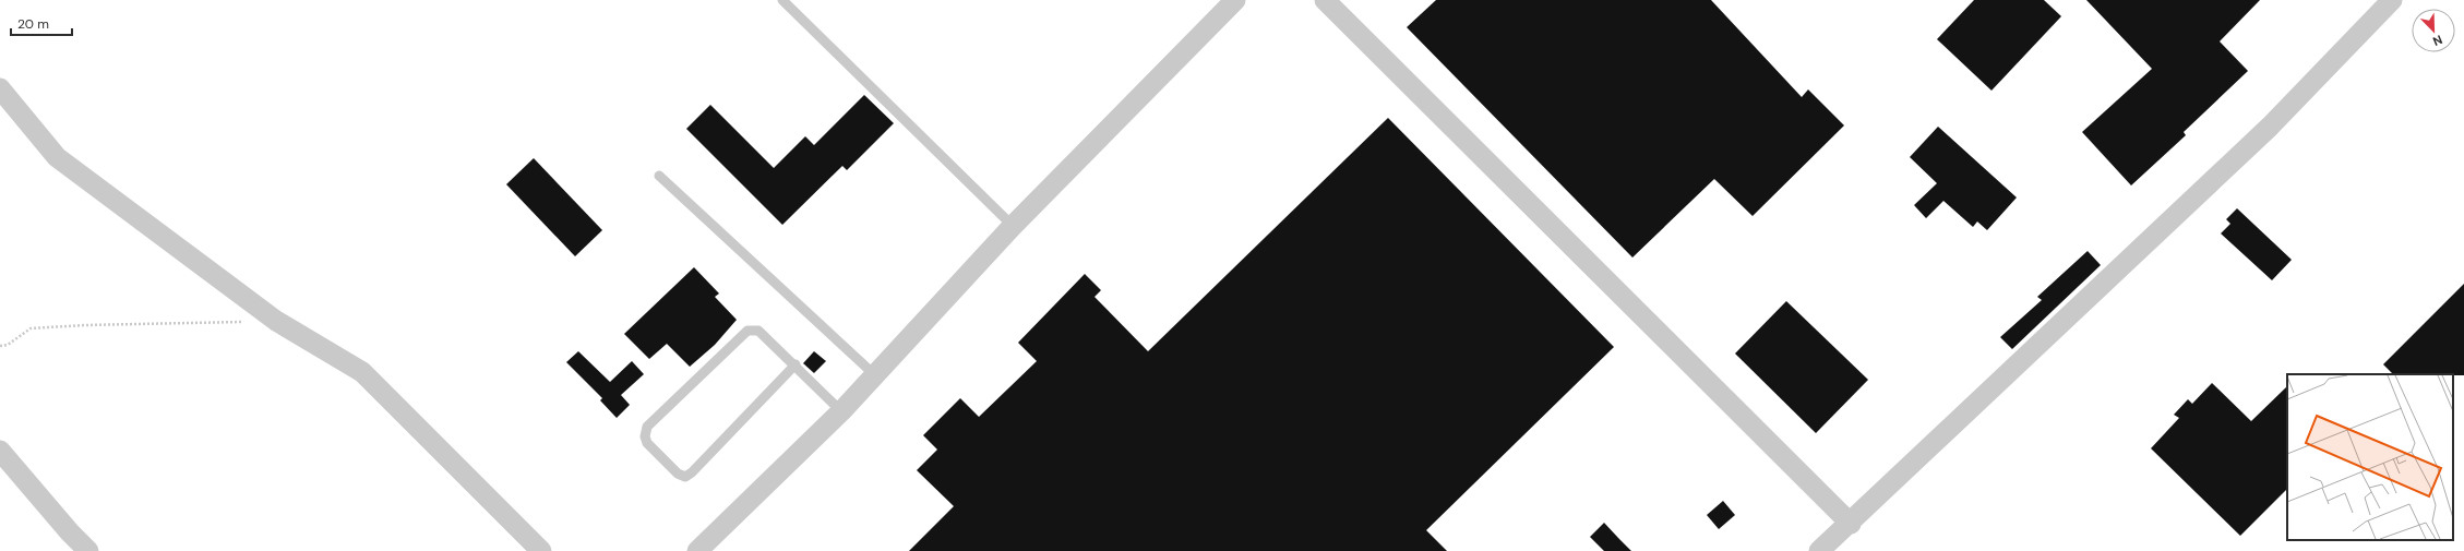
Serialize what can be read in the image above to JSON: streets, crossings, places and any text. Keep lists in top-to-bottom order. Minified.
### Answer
{"scale_bar":"20 m","north":"bottom right"}
